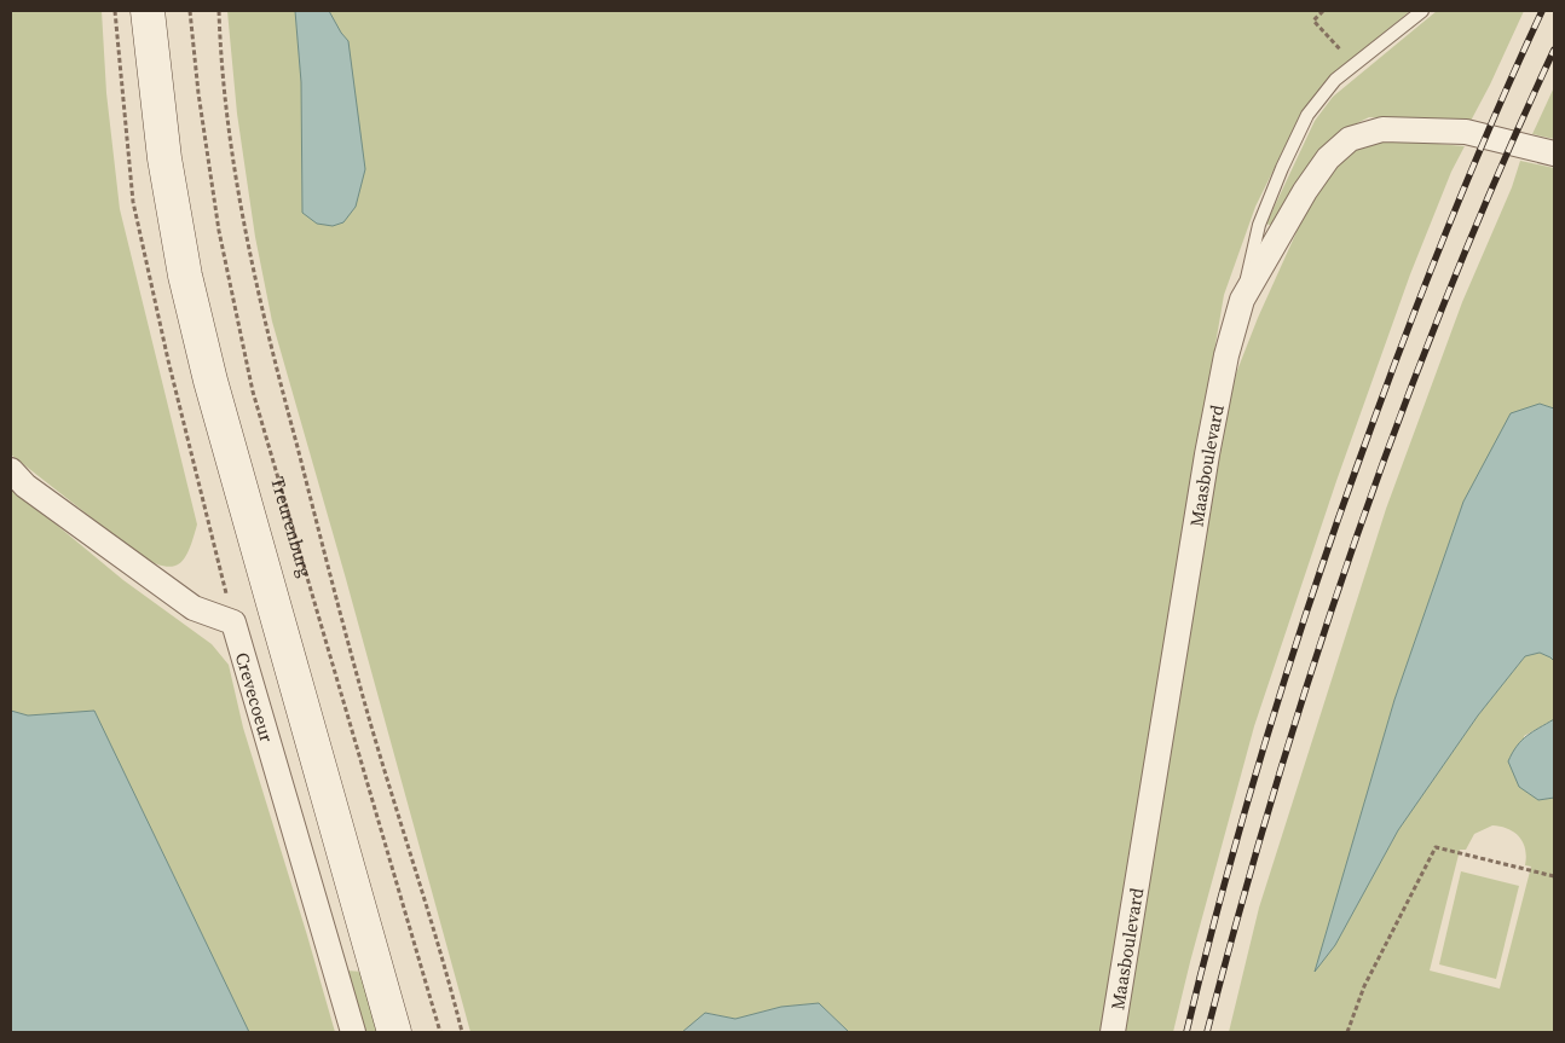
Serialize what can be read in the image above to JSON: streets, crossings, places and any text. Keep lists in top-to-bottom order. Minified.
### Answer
{"streets":{"street":["Maasboulevard","Crevecoeur"],"path":["Treurenburg"]}}
